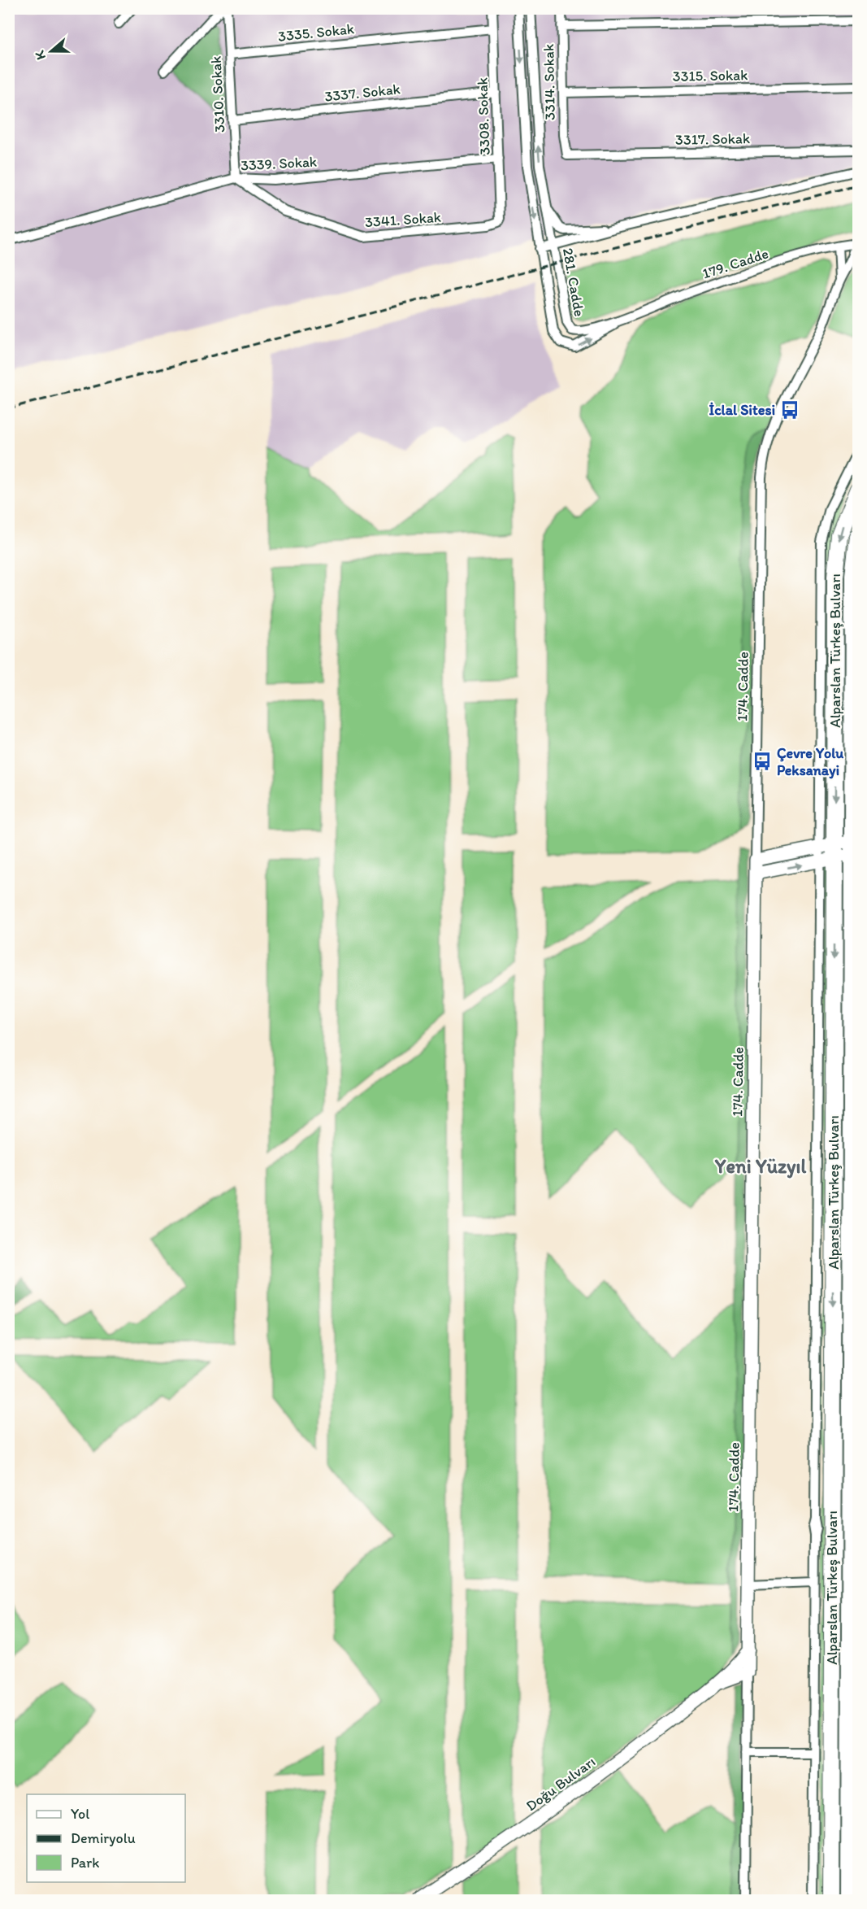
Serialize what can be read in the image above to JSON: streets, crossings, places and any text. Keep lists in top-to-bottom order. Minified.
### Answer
{"streets":{"highway":["Alparslan Türkeş Bulvarı"],"street":["3335. Sokak","3315. Sokak","3314. Sokak","3337. Sokak","3310. Sokak","3308. Sokak","3317. Sokak","3339. Sokak","3341. Sokak","179. Cadde","281. Cadde","174. Cadde","Doğu Bulvarı"]},"crossings":[["3335. Sokak","3310. Sokak"],["3335. Sokak","3308. Sokak"],["3315. Sokak","3314. Sokak"],["3314. Sokak","3317. Sokak"],["3337. Sokak","3310. Sokak"],["3337. Sokak","3308. Sokak"],["3310. Sokak","3339. Sokak"],["3310. Sokak","3341. Sokak"],["3308. Sokak","3339. Sokak"],["3308. Sokak","3341. Sokak"],["3339. Sokak","3341. Sokak"],["179. Cadde","281. Cadde"],["174. Cadde","Doğu Bulvarı"]],"districts":["Yeni Yüzyıl"],"places":{"bus stop":["İclal Sitesi","Çevre Yolu Peksanayi"]},"legend":["Yol","Demiryolu","Park"],"north":"left"}
